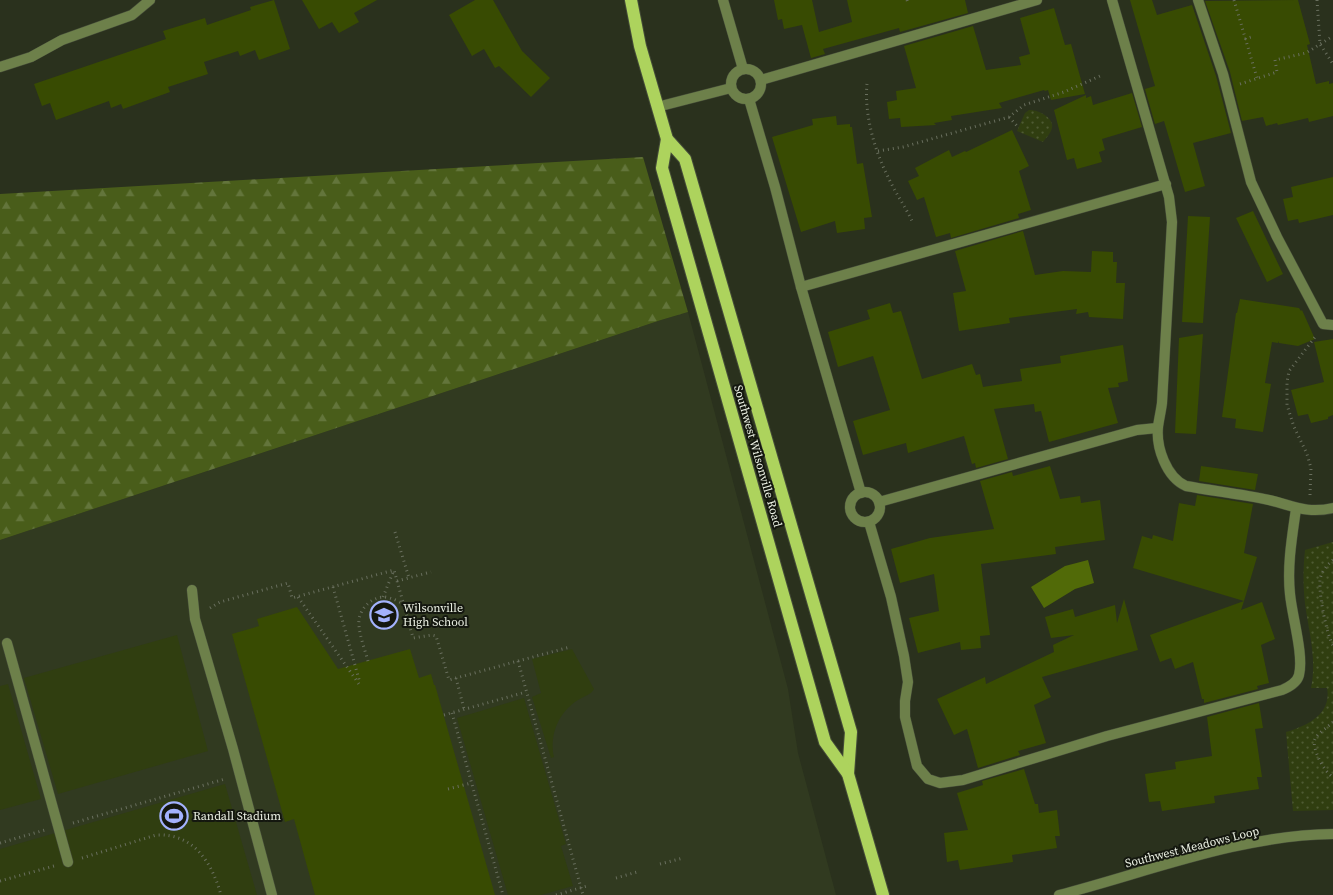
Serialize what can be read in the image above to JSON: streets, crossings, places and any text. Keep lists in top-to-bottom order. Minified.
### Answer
{"streets":{"main road":["Southwest Wilsonville Road"],"street":["Southwest Meadows Loop"]},"places":{"school or university":["Wilsonville High School"],"sports":["Randall Stadium"]}}
